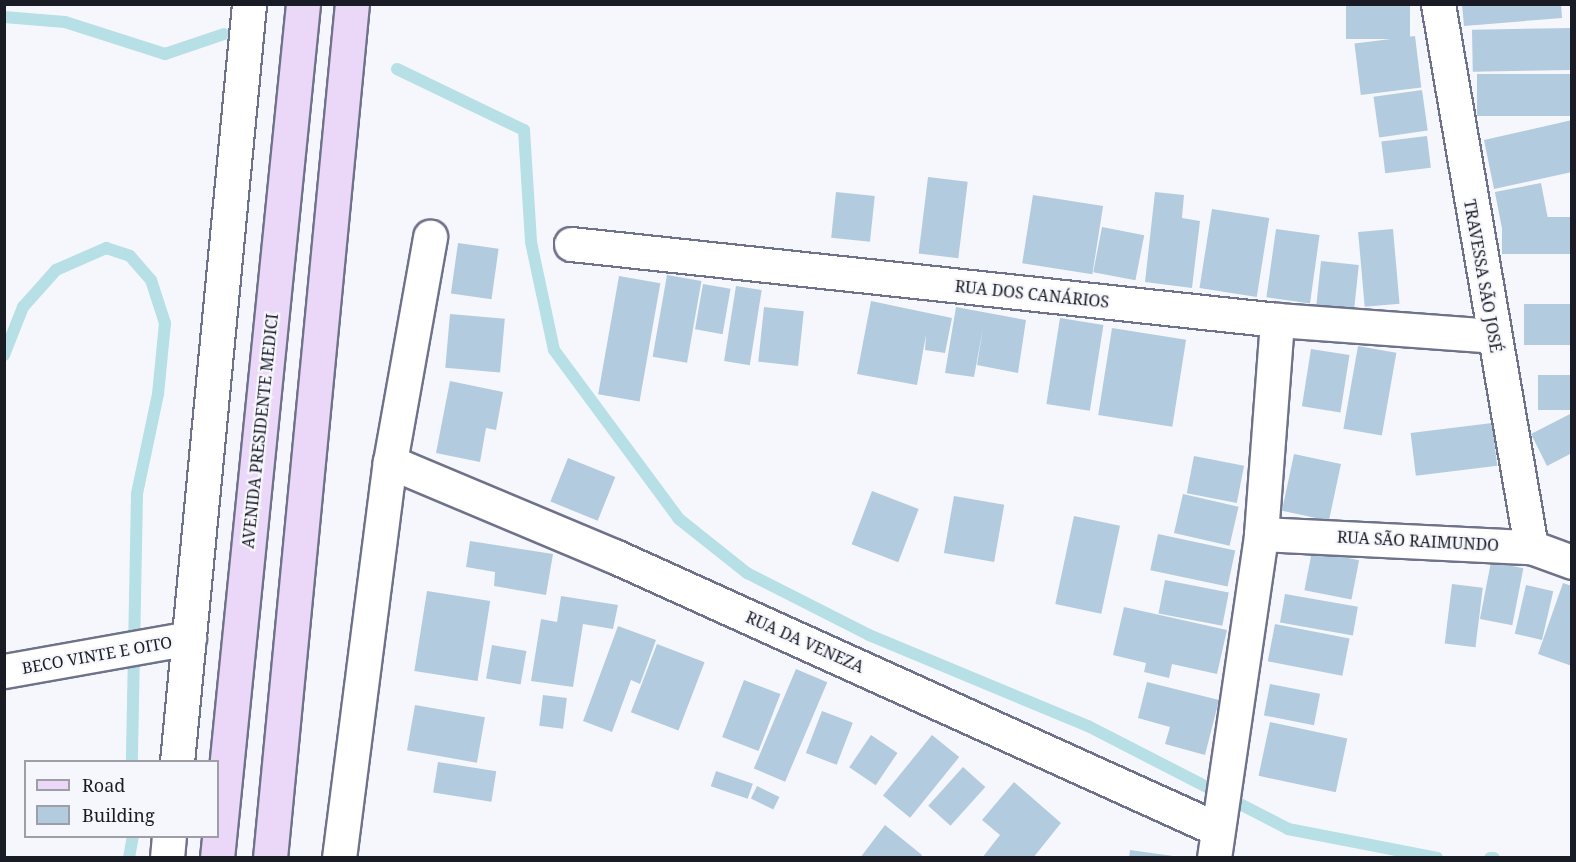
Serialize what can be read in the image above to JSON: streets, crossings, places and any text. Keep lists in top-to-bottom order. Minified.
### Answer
{"streets":{"main road":["AVENIDA PRESIDENTE MEDICI"],"street":["TRAVESSA SÃO JOSÉ","RUA DOS CANÁRIOS","RUA SÃO RAIMUNDO","RUA DA VENEZA","BECO VINTE E OITO"]},"crossings":[["TRAVESSA SÃO JOSÉ","RUA DOS CANÁRIOS"],["TRAVESSA SÃO JOSÉ","RUA SÃO RAIMUNDO"]],"legend":["Road","Building"]}
